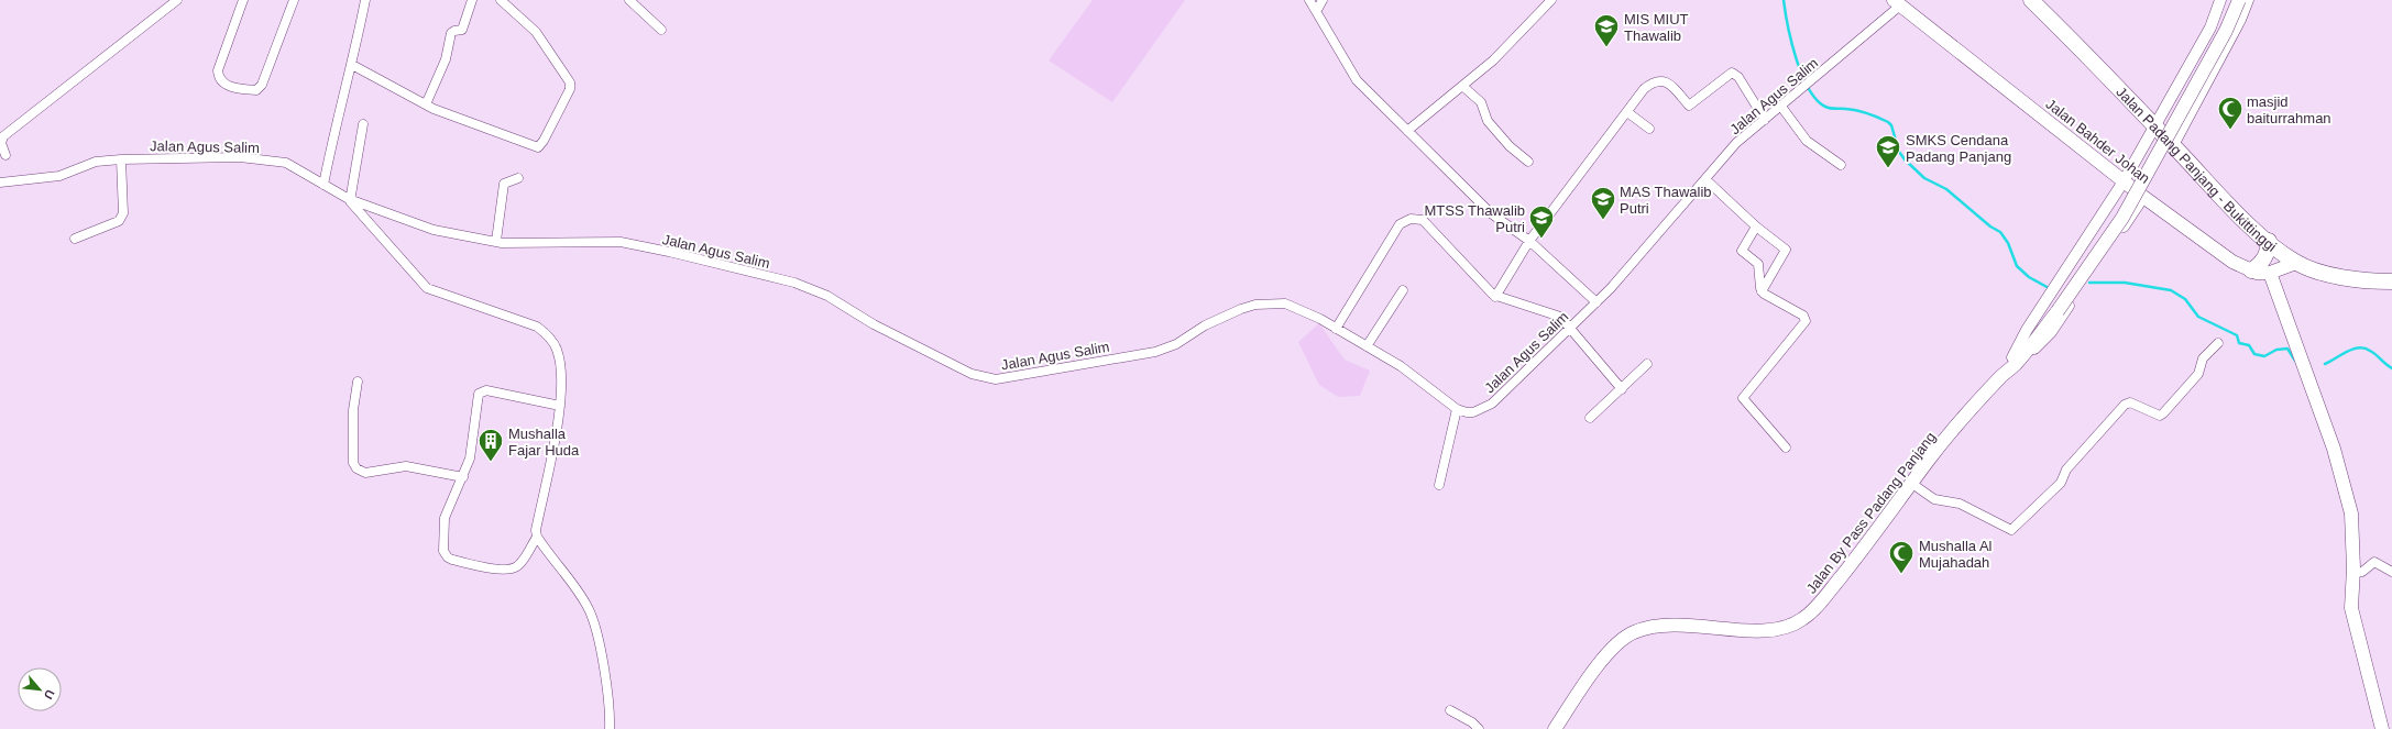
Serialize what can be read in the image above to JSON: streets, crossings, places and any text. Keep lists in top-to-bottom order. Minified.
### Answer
{"streets":{"highway":["Jalan Padang Panjang - Bukittinggi"],"main road":["Jalan Bahder Johan","Jalan By Pass Padang Panjang"],"street":["Jalan Agus Salim"]},"crossings":[["Jalan Agus Salim","Jalan Bahder Johan"],["Jalan Bahder Johan","Jalan Padang Panjang - Bukittinggi"]],"places":{"school or university":["MIS MIUT Thawalib","SMKS Cendana Padang Panjang","MAS Thawalib Putri","MTSS Thawalib Putri"],"mosque":["masjid baiturrahman","Mushalla Al Mujahadah"],"building":["Mushalla Fajar Huda"]},"north":"bottom right"}
